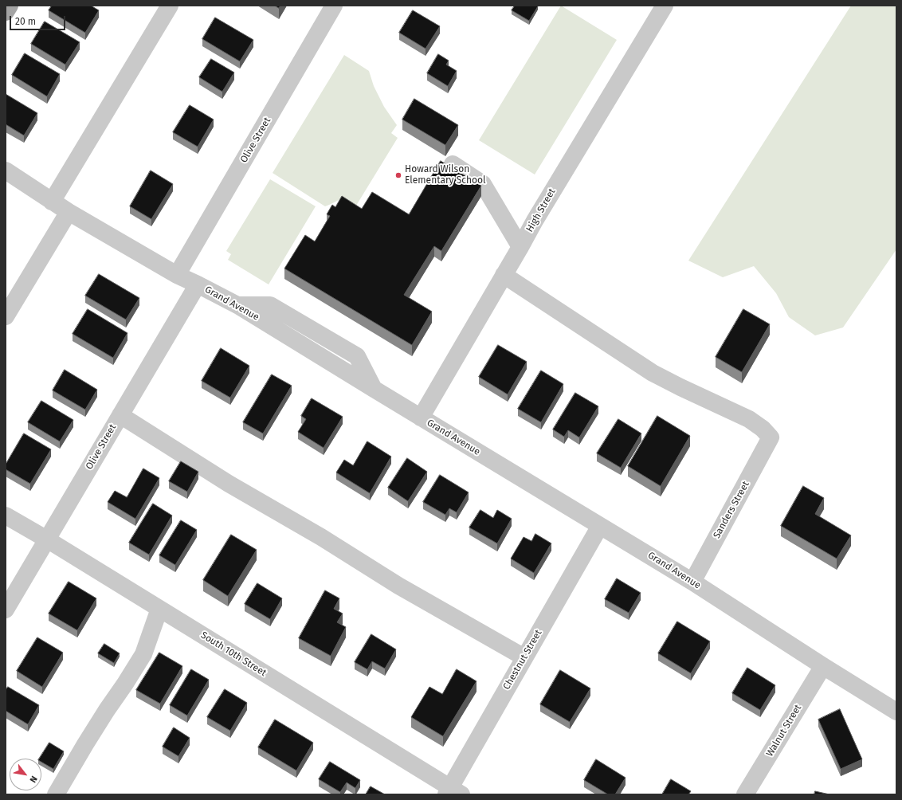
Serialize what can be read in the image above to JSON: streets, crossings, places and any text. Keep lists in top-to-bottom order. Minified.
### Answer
{"streets":{"street":["Olive Street","High Street","Grand Avenue","Sanders Street","South 10th Street","Chestnut Street","Walnut Street"]},"crossings":[["Olive Street","Grand Avenue"],["Olive Street","South 10th Street"],["High Street","Grand Avenue"],["High Street","Sanders Street"],["Grand Avenue","Sanders Street"],["Grand Avenue","Chestnut Street"],["Grand Avenue","Walnut Street"],["South 10th Street","Chestnut Street"]],"places":["Howard Wilson Elementary School"],"scale_bar":"20 m","north":"bottom right"}
